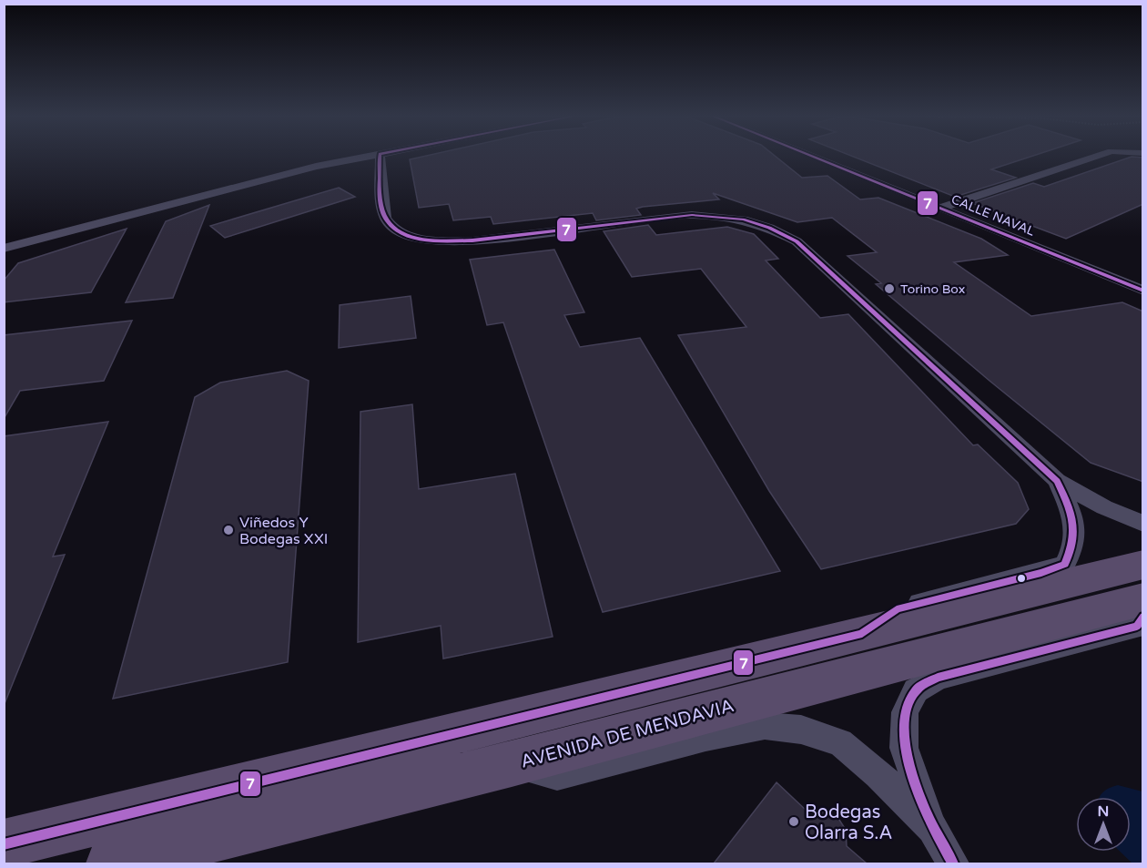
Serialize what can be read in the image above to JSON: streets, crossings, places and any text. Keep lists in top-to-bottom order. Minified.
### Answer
{"streets":{"main road":["AVENIDA DE MENDAVIA"],"street":["CALLE NAVAL"]},"places":["Torino Box","Viñedos Y Bodegas XXI","Bodegas Olarra S.A"],"lines":["transit line 7"],"north":"top"}
